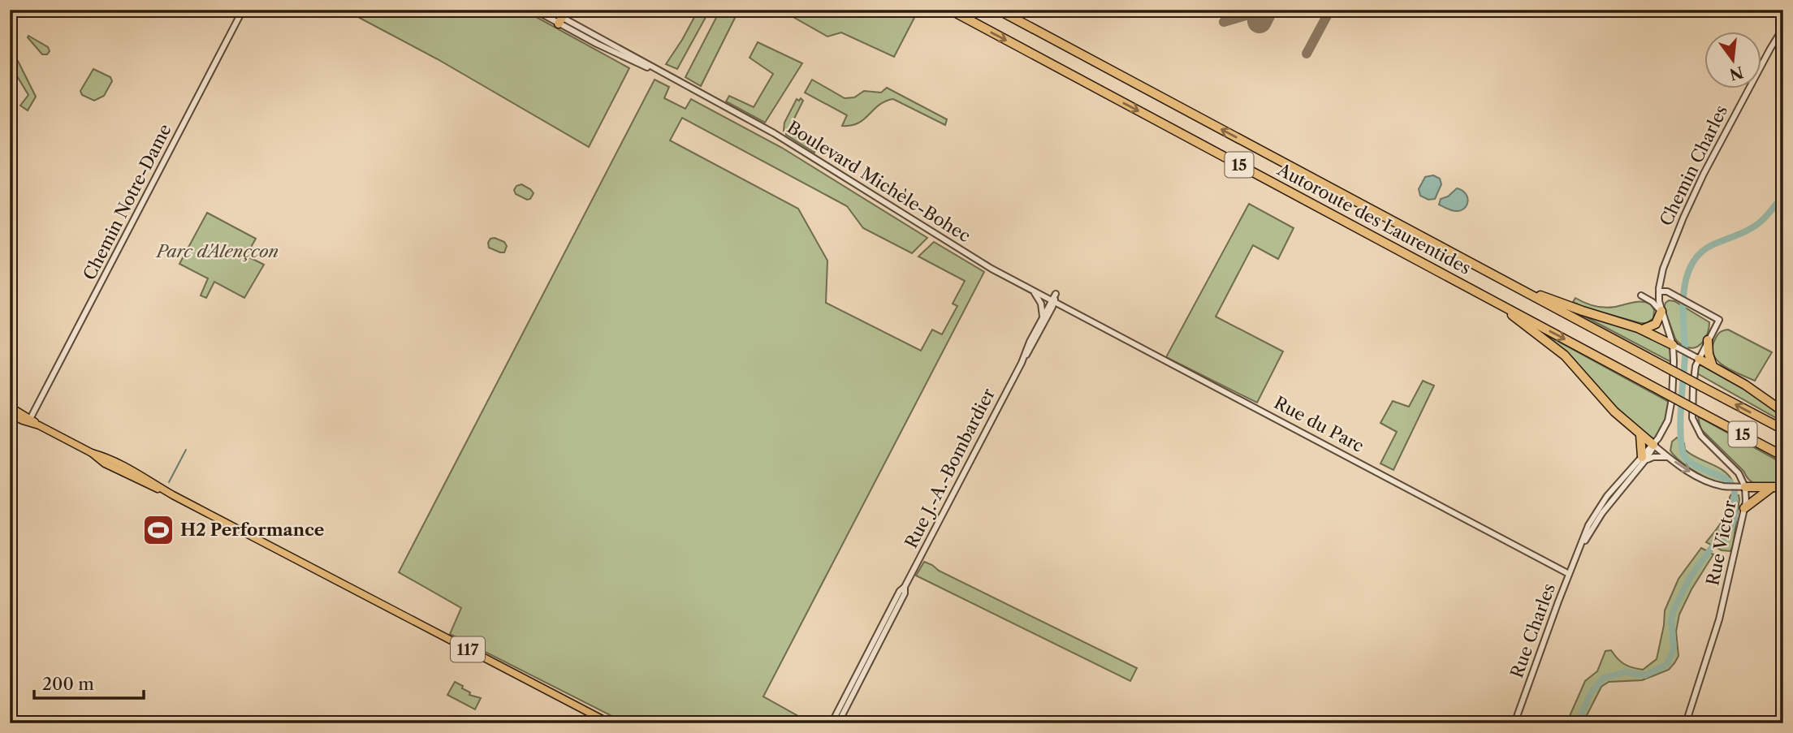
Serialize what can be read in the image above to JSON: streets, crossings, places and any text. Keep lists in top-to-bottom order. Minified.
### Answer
{"streets":{"highway":["15","Autoroute des Laurentides"],"main road":["117"],"street":["Chemin Charles","Boulevard Michèle-Bohec","Chemin Notre-Dame","Rue du Parc","Rue J.-A.-Bombardier","Rue Victor","Rue Charles"]},"crossings":[["Chemin Charles","Rue Victor"],["Chemin Charles","Rue Charles"],["Boulevard Michèle-Bohec","Rue du Parc"],["Boulevard Michèle-Bohec","Rue J.-A.-Bombardier"],["Chemin Notre-Dame","117"],["Rue du Parc","Rue J.-A.-Bombardier"],["Rue du Parc","Rue Charles"],["Rue Victor","Rue Charles"]],"parks":["Parc d'Alençcon"],"places":{"sports":["H2 Performance"]},"scale_bar":"200 m","north":"bottom"}
